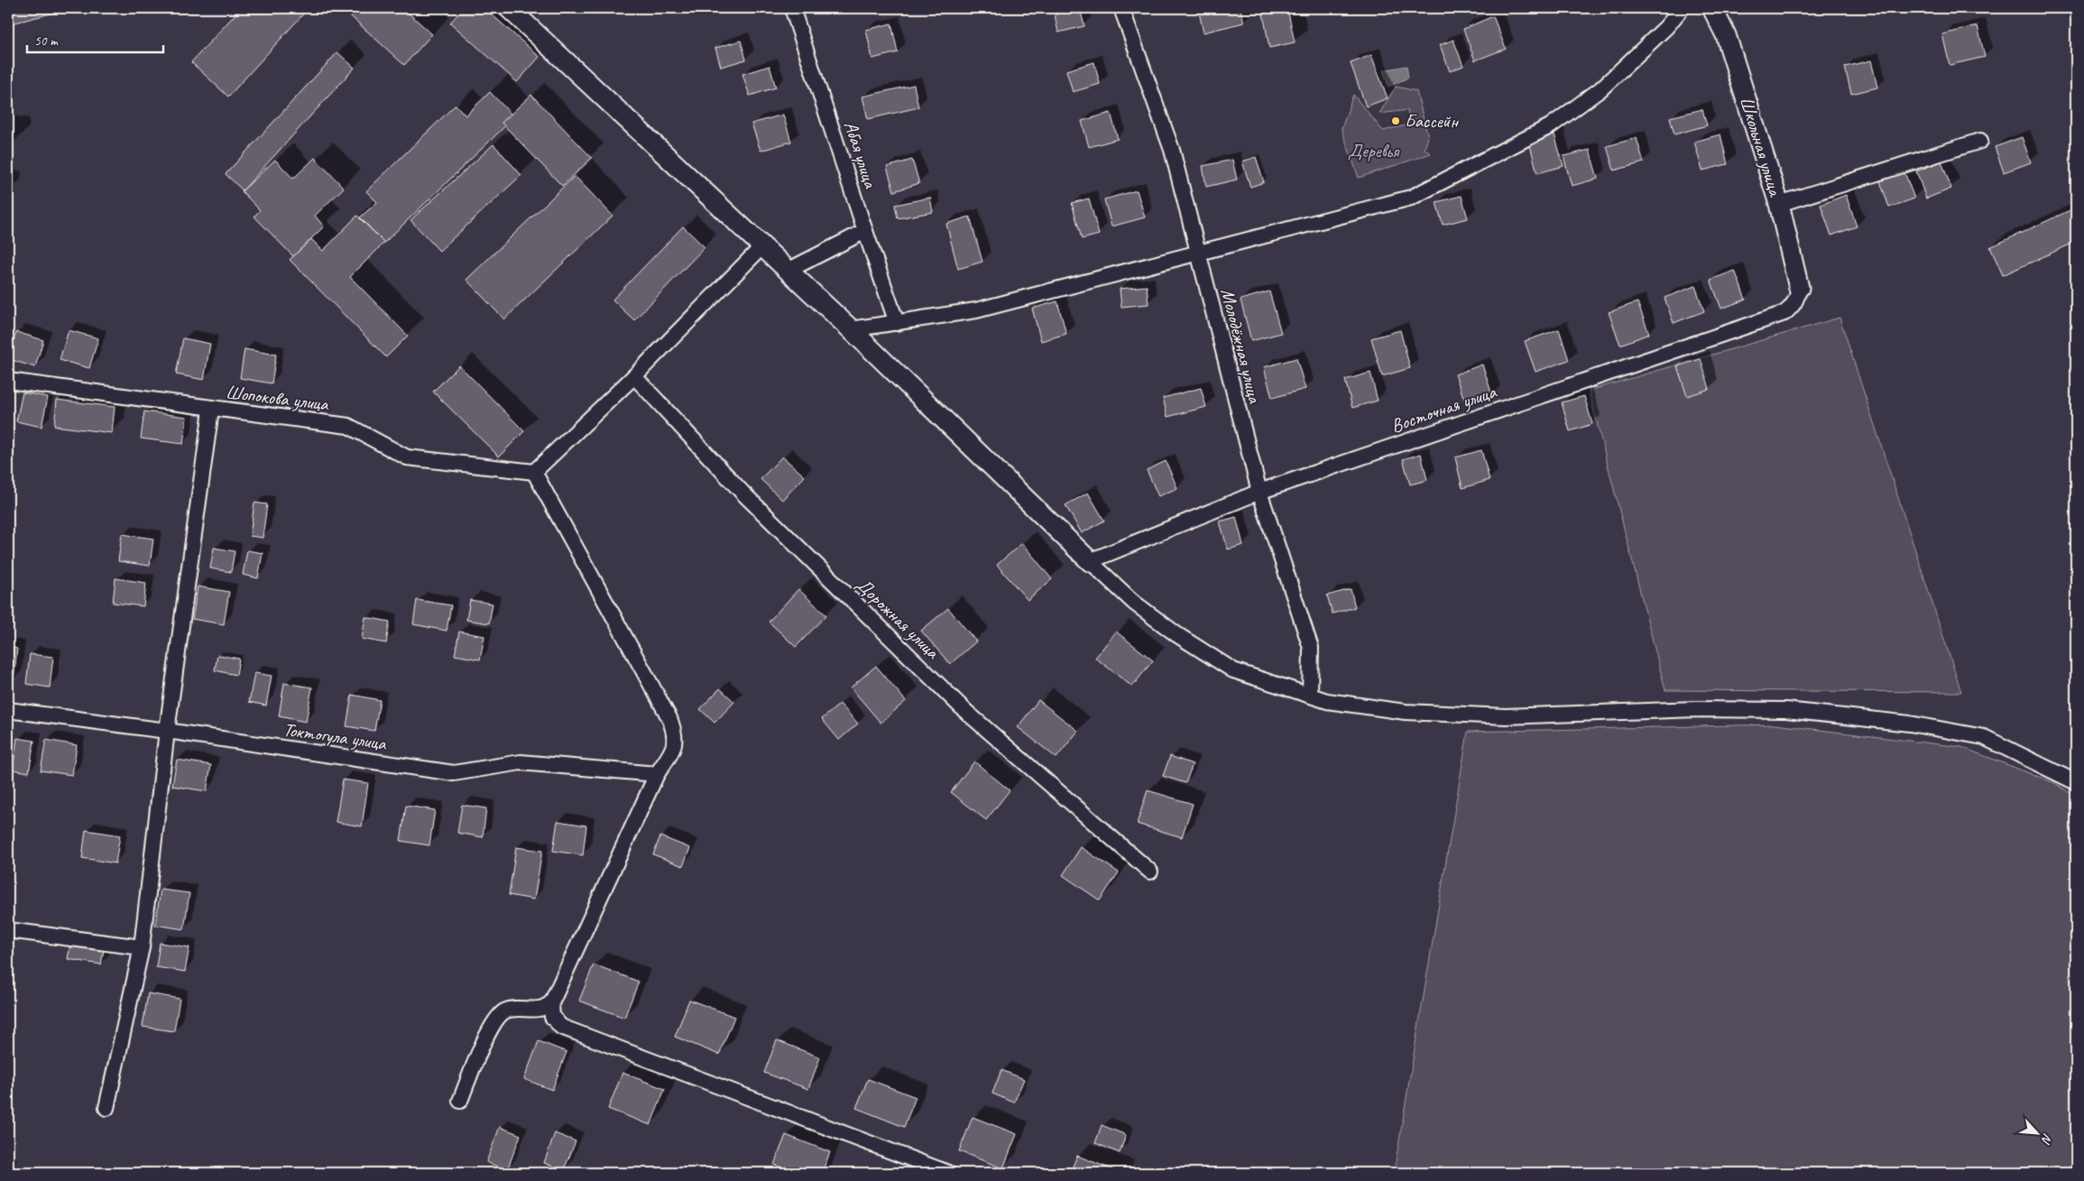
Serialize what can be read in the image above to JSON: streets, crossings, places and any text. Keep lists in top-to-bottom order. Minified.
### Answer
{"streets":{"street":["Школьная улица","Абая улица","Молодёжная улица","Шопокова улица","Восточная улица","Дорожная улица","Токтогула улица"]},"crossings":[["Школьная улица","Восточная улица"],["Молодёжная улица","Восточная улица"]],"parks":["Деревья"],"places":["Бассейн"],"scale_bar":"50 m","north":"bottom right"}
